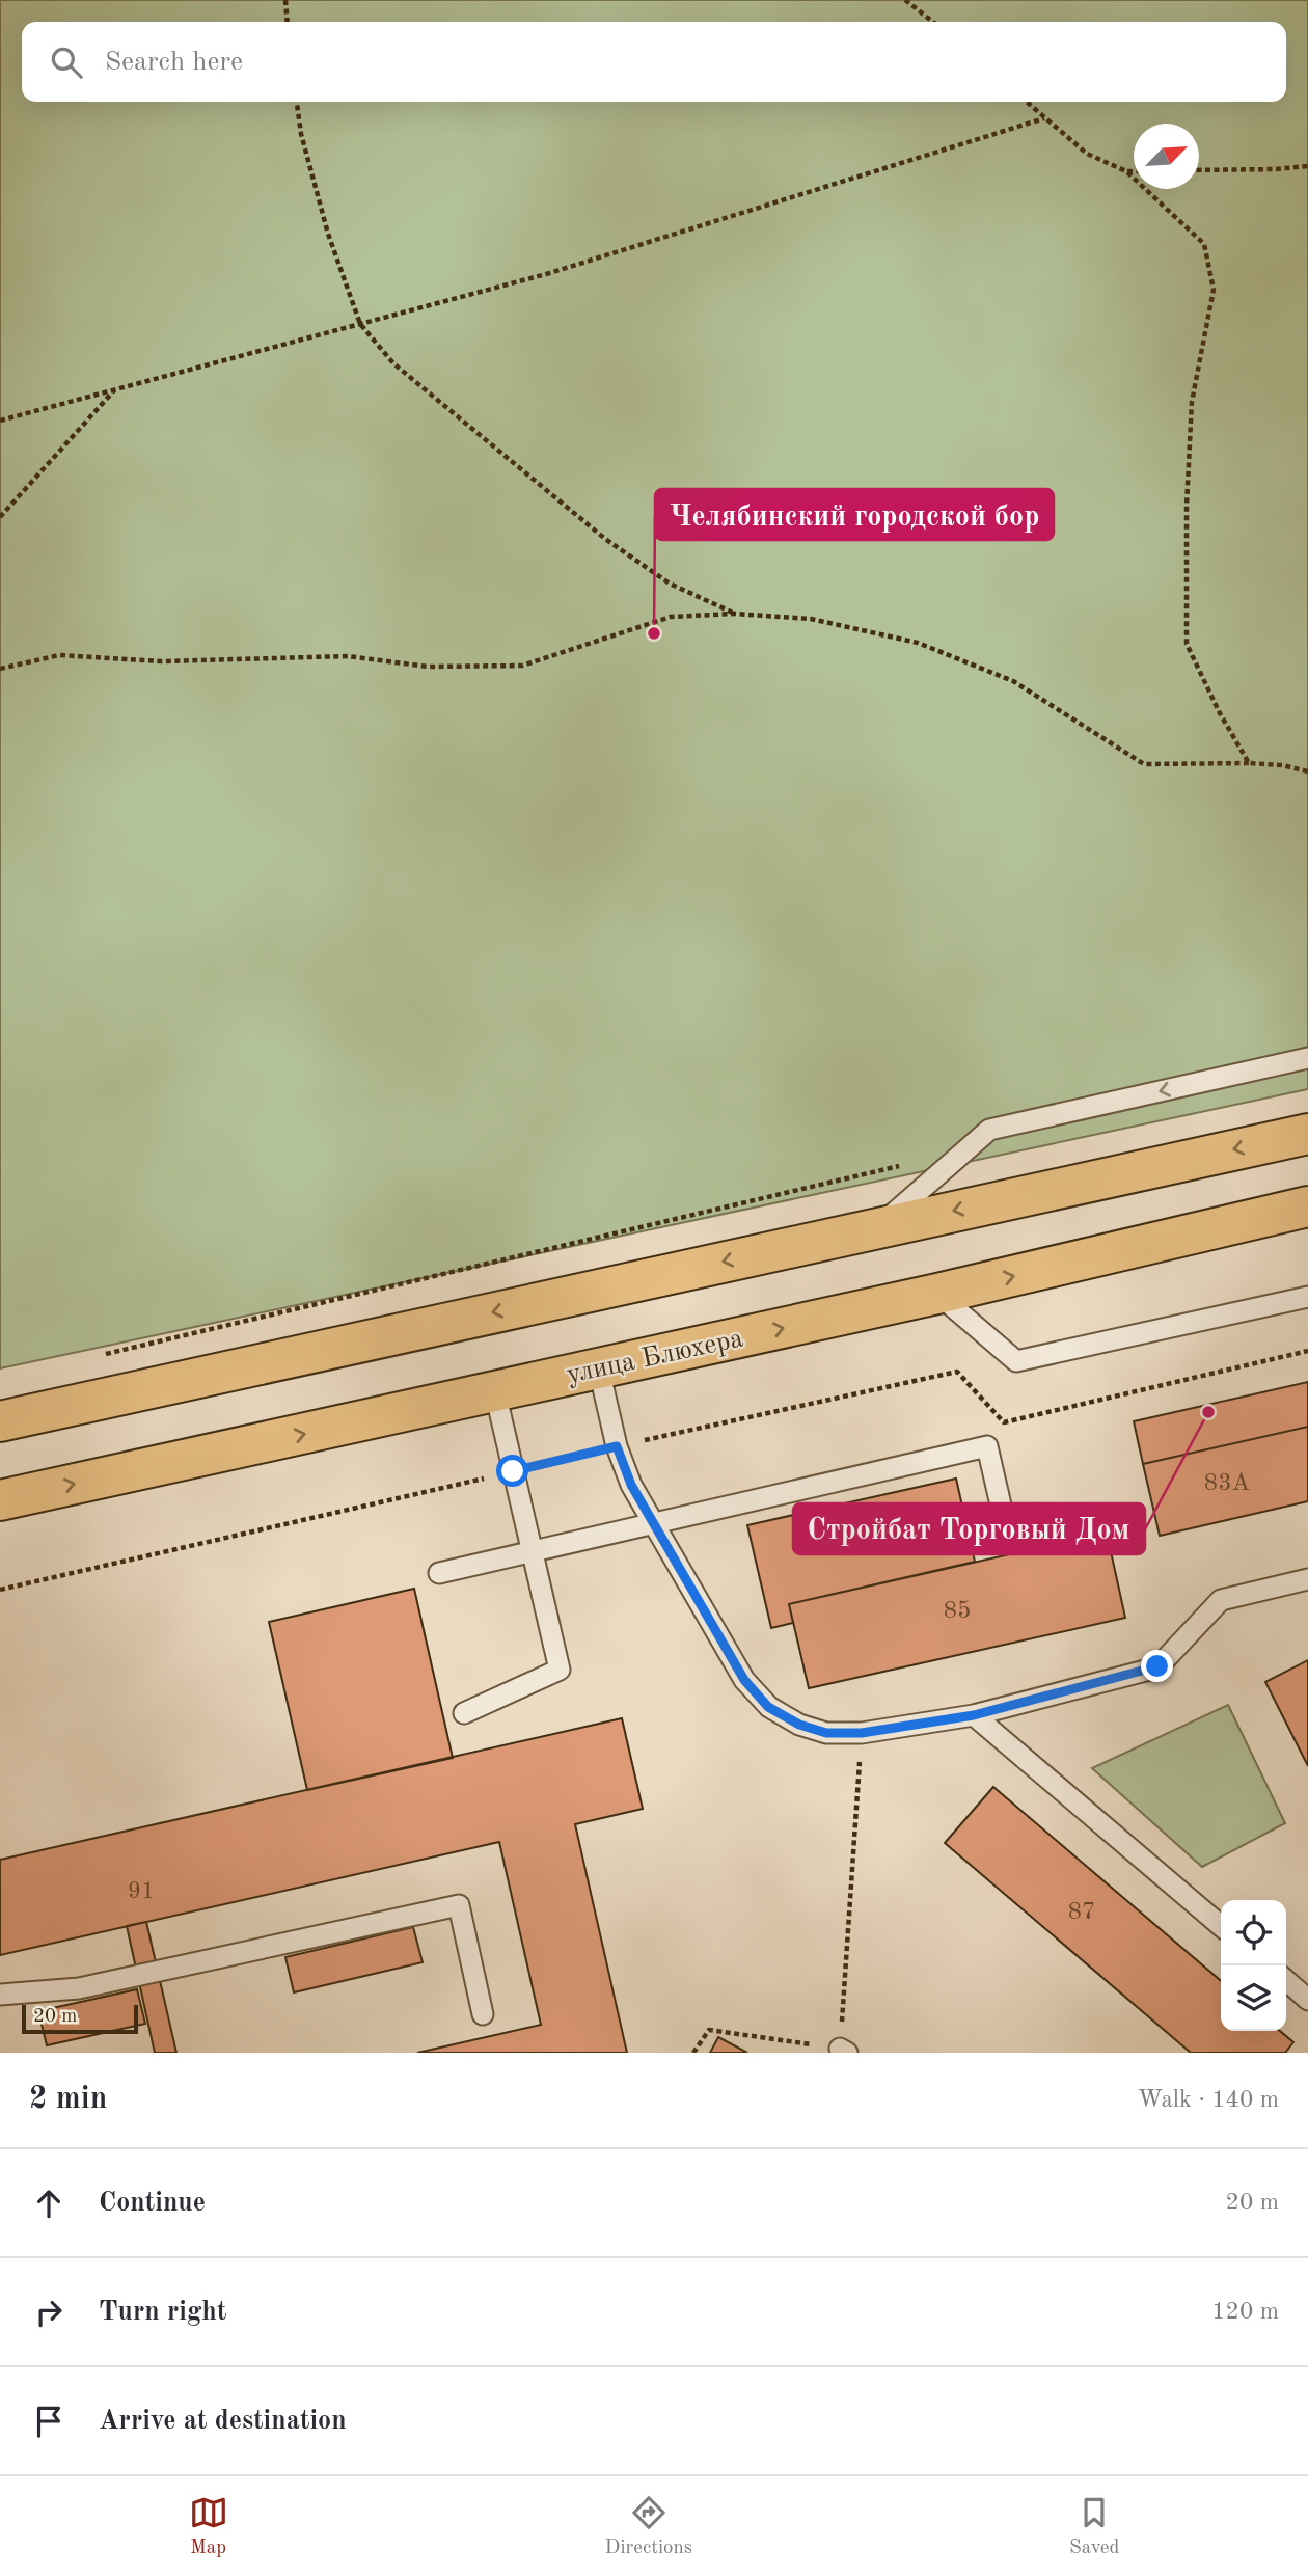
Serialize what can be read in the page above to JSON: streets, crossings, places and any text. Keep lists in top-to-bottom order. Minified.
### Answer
{"streets":{"main road":["улица Блюхера"]},"places":["Челябинский городской бор","Стройбат Торговый Дом"],"house_numbers":["83А","85","91","87"],"scale_bar":"20 m","north":"top right","page":{"search":"Search here","scale":"20 m","heading":["2 min","Walk · 140 m"],"list":[["Continue","20 m"],["Turn right","120 m"],"Arrive at destination"],"nav":["Map","Directions","Saved"]}}
